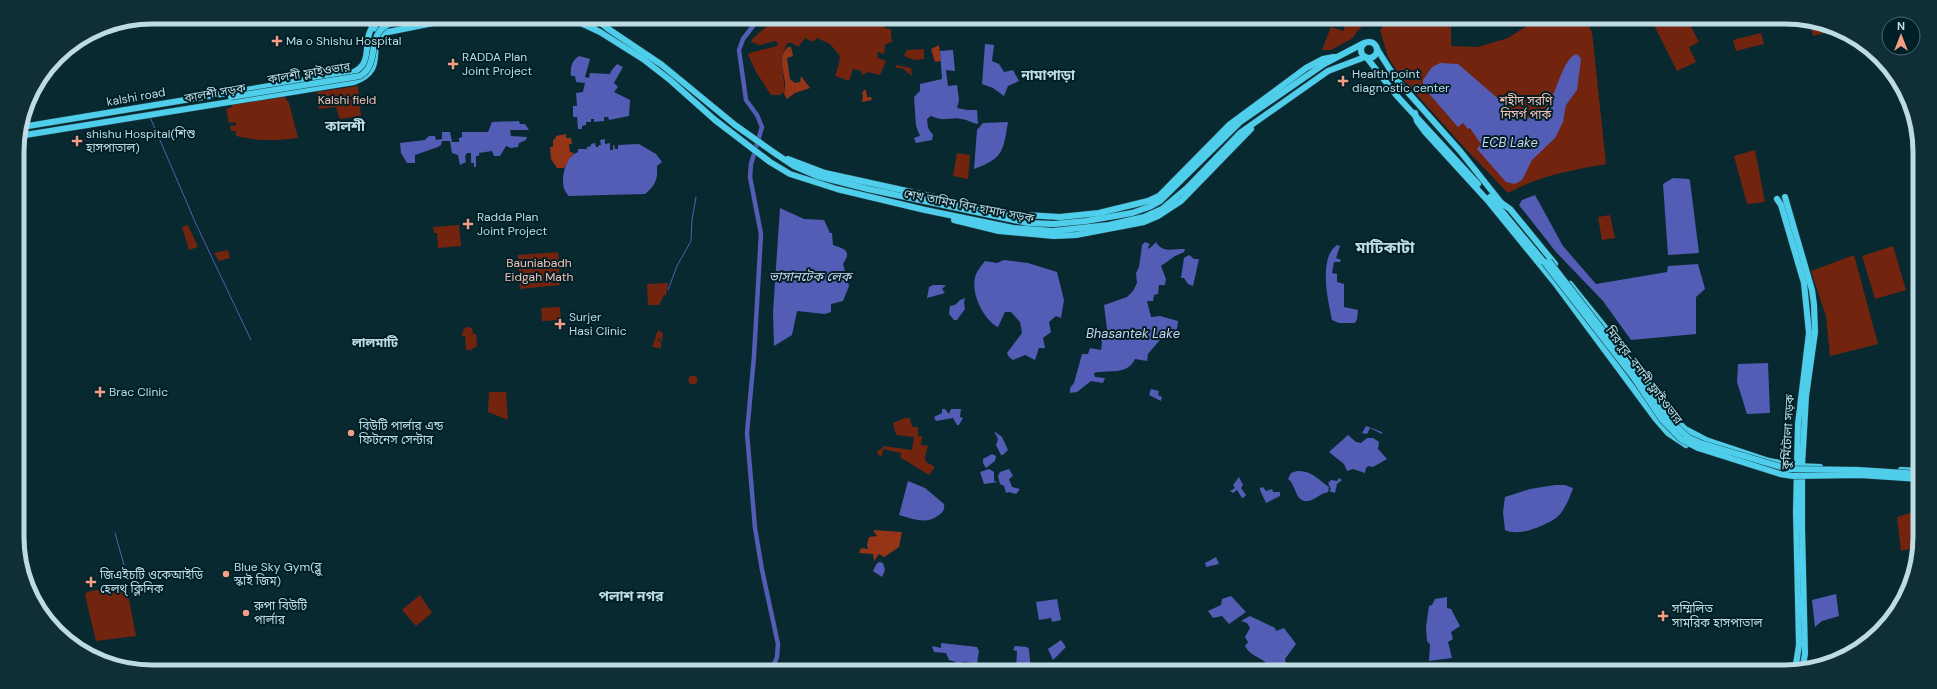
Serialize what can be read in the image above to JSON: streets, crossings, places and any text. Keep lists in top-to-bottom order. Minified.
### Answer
{"streets":{"main road":["কালশী ফ্লাইওভার","কালশী সড়ক","kalshi road","শেখ তামিম বিন হামাদ সড়ক","মিরপুর-বনানী ফ্লাইওভার","কুর্মিটোলা সড়ক"]},"crossings":[["কালশী ফ্লাইওভার","কালশী সড়ক"]],"districts":["নামাপাড়া","কালশী","মাটিকাটা","লালমাটি","পলাশ নগর"],"water":["ECB Lake","ভাসানটেক লেক","Bhasantek Lake"],"parks":["Kalshi field","শহীদ সরণি নিসর্গ পার্ক","Bauniabadh Eidgah Math"],"places":{"health":["Ma o Shishu Hospital","RADDA Plan Joint Project","Health point diagnostic center","shishu Hospital(শিশু হাসপাতাল)","Radda Plan Joint Project","Surjer Hasi Clinic","Brac Clinic","জিএইচটি ওকেআইডি হেলথ্ ক্লিনিক","সম্মিলিত সামরিক হাসপাতাল"],"other":["বিউটি পার্লার এন্ড ফিটনেস সেন্টার","Blue Sky Gym(ব্লু স্কাই জিম)","রুপা বিউটি পার্লার"]},"north":"top"}
